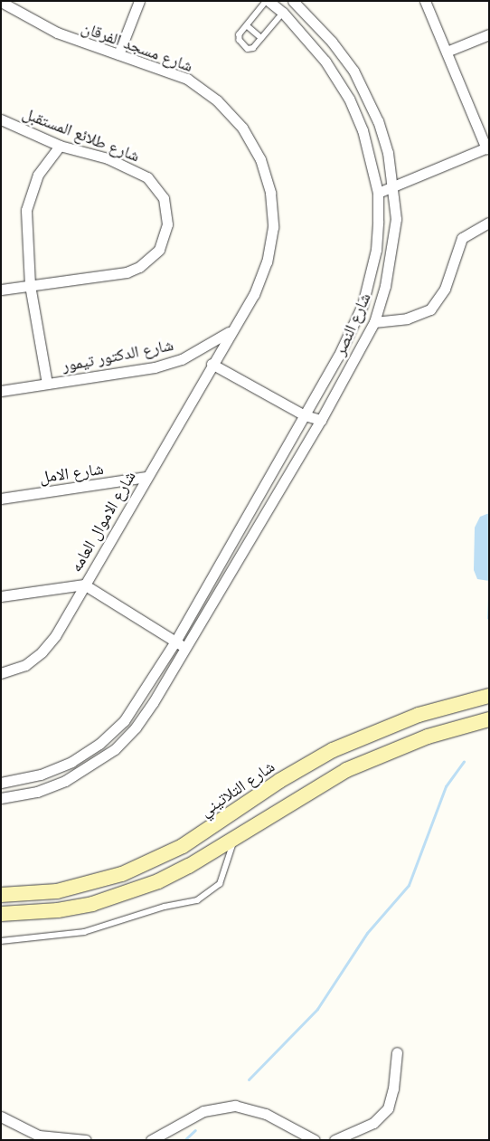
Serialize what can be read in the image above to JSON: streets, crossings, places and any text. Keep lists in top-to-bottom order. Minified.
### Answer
{"streets":{"main road":["شارع التلاتيني"],"street":["شارع مسجد الفرقان","شارع طلائع المستقبل","شارع النصر","شارع الدكتور تيمور","شارع الامل","شارع الاموال العامه"]},"crossings":[["شارع مسجد الفرقان","شارع الدكتور تيمور"],["شارع مسجد الفرقان","شارع الاموال العامه"],["شارع الامل","شارع الاموال العامه"]]}
